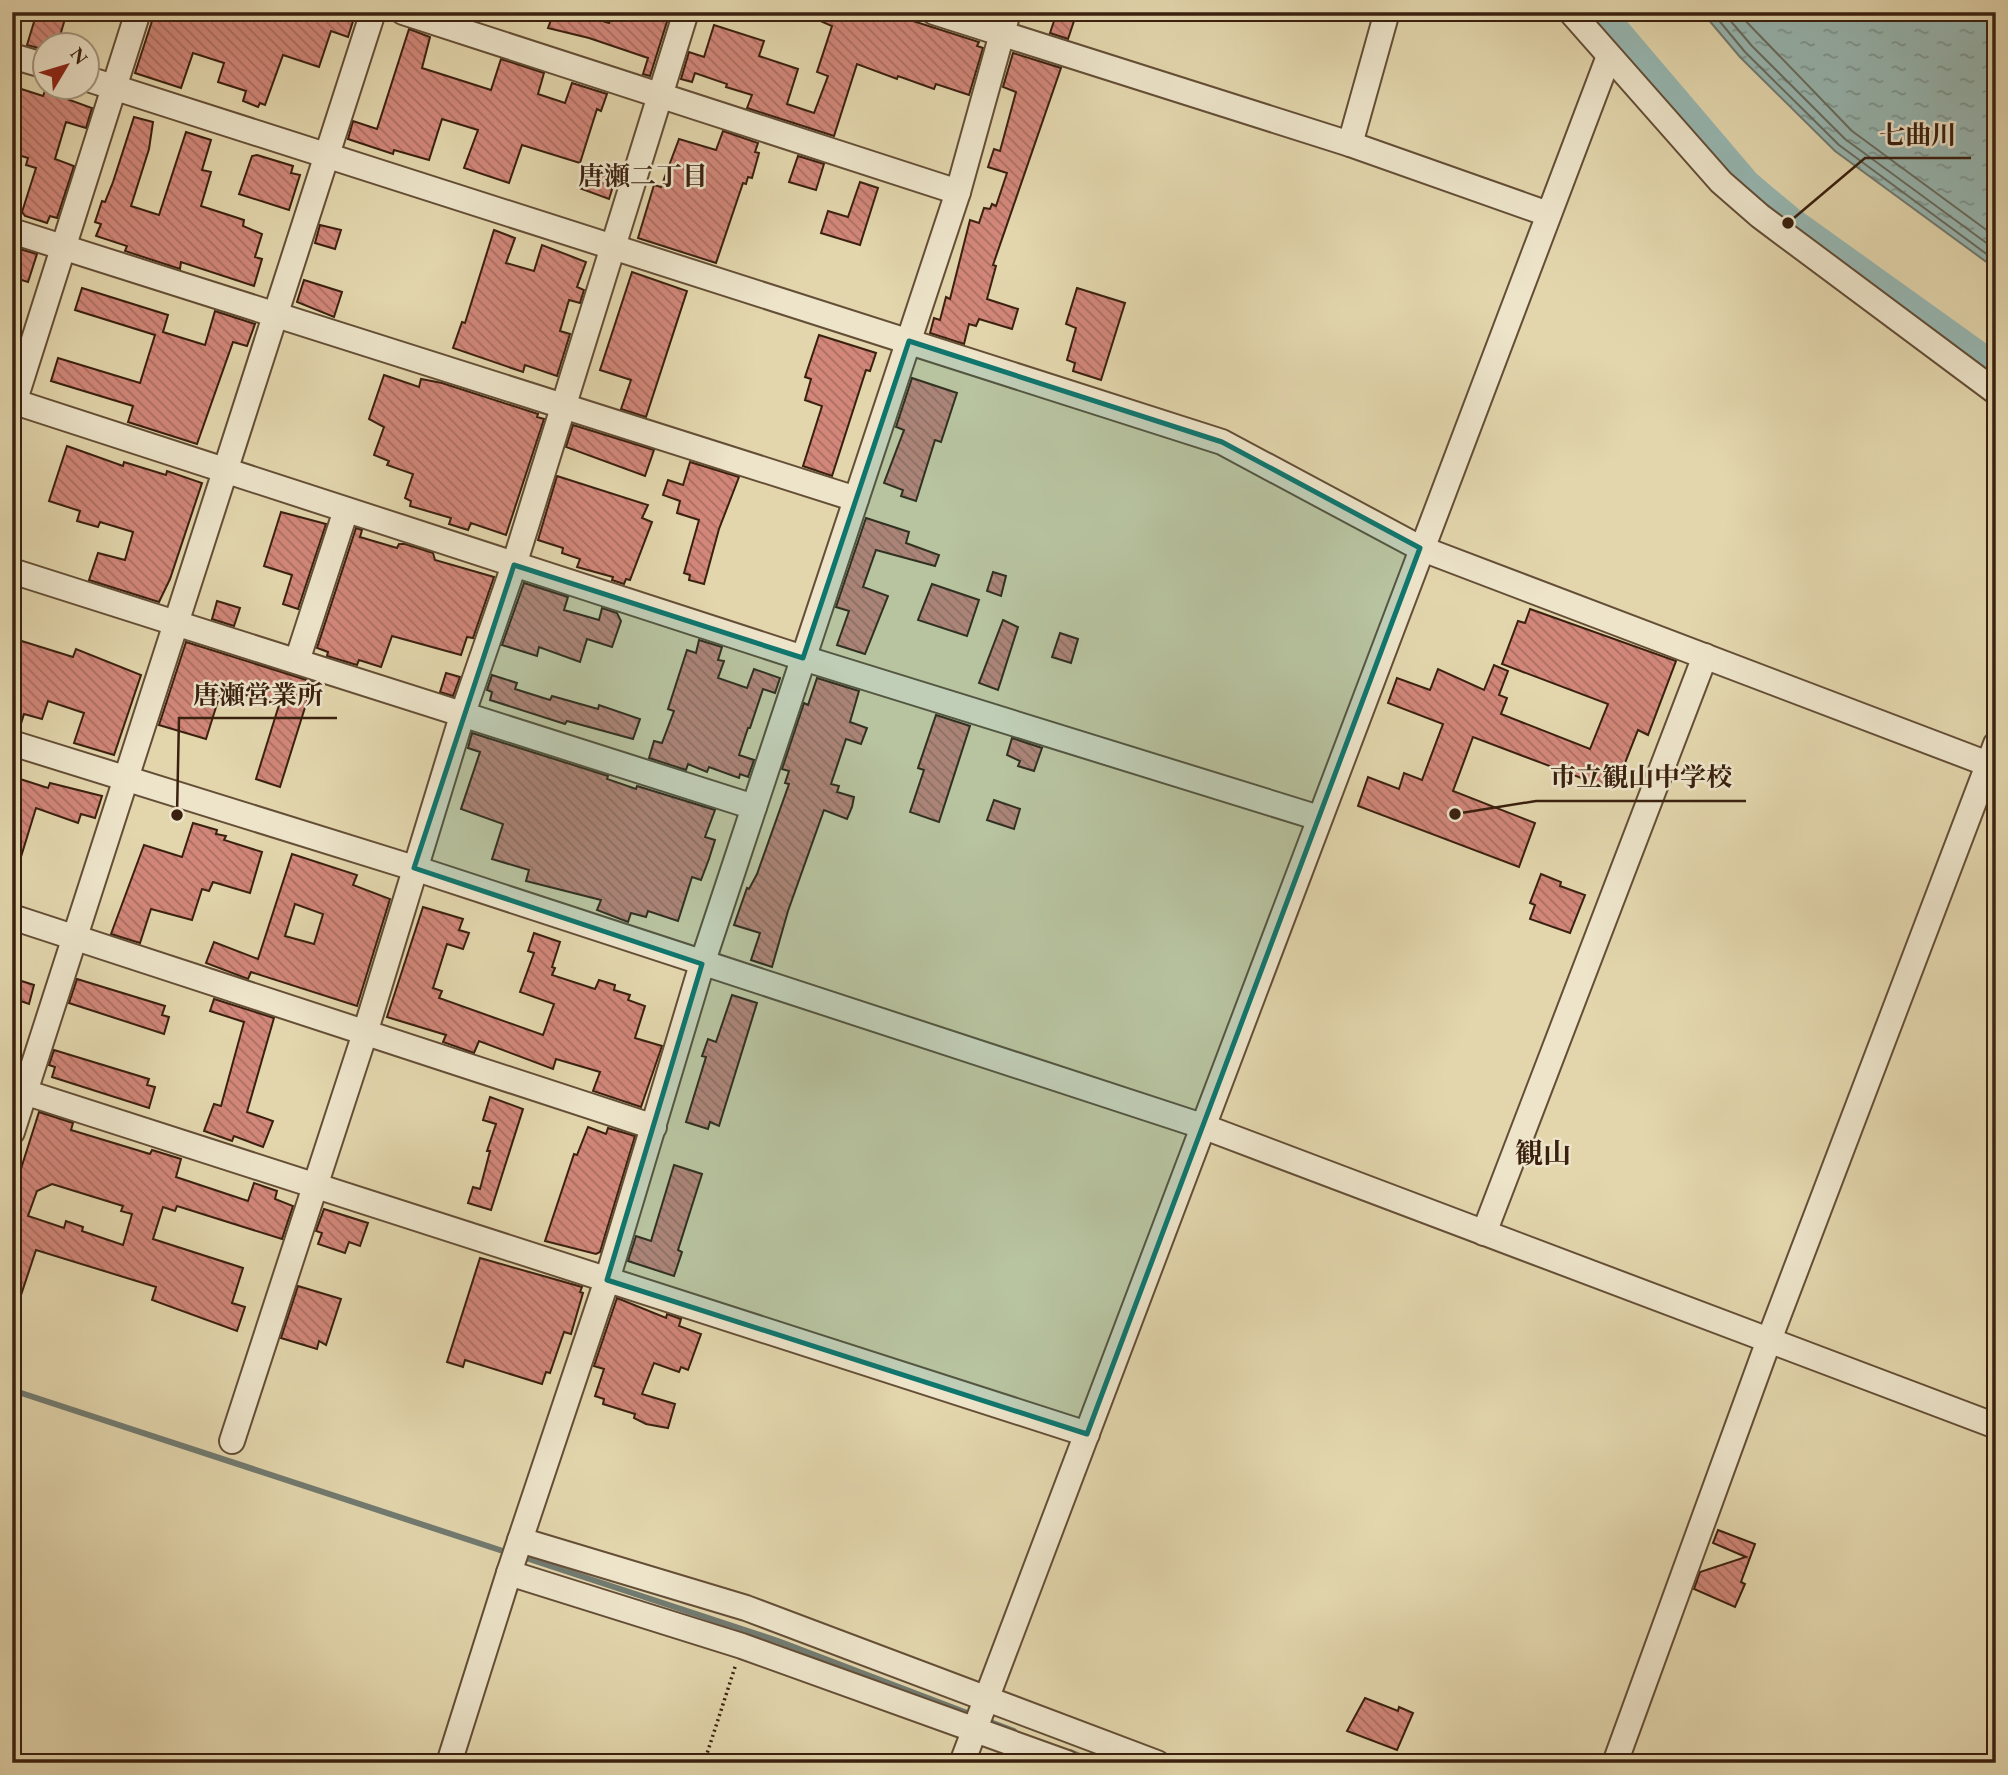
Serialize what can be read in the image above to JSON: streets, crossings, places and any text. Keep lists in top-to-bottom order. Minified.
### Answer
{"districts":["唐瀬二丁目","観山"],"places":["七曲川","市立観山中学校","唐瀬営業所"],"north":"top right"}
